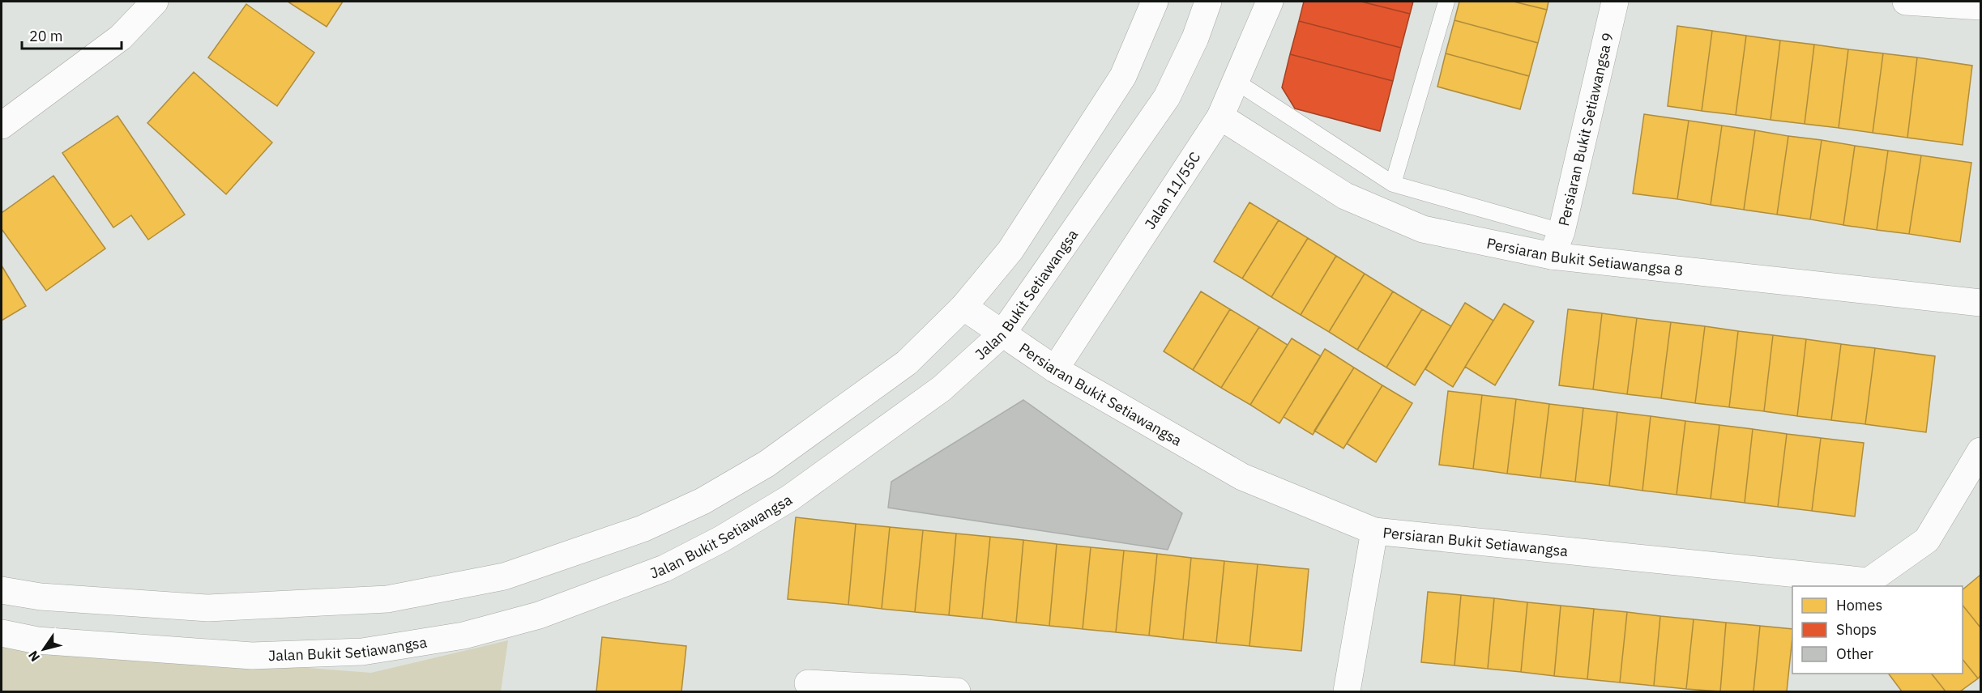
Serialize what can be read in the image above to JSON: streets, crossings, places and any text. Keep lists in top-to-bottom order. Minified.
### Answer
{"streets":{"street":["Persiaran Bukit Setiawangsa 9","Jalan 11/55C","Persiaran Bukit Setiawangsa 8","Jalan Bukit Setiawangsa","Persiaran Bukit Setiawangsa"]},"crossings":[["Persiaran Bukit Setiawangsa 9","Persiaran Bukit Setiawangsa 8"],["Jalan 11/55C","Persiaran Bukit Setiawangsa 8"],["Jalan 11/55C","Persiaran Bukit Setiawangsa"],["Jalan Bukit Setiawangsa","Persiaran Bukit Setiawangsa"]],"legend":["Homes","Shops","Other"],"scale_bar":"20 m","north":"bottom left"}
